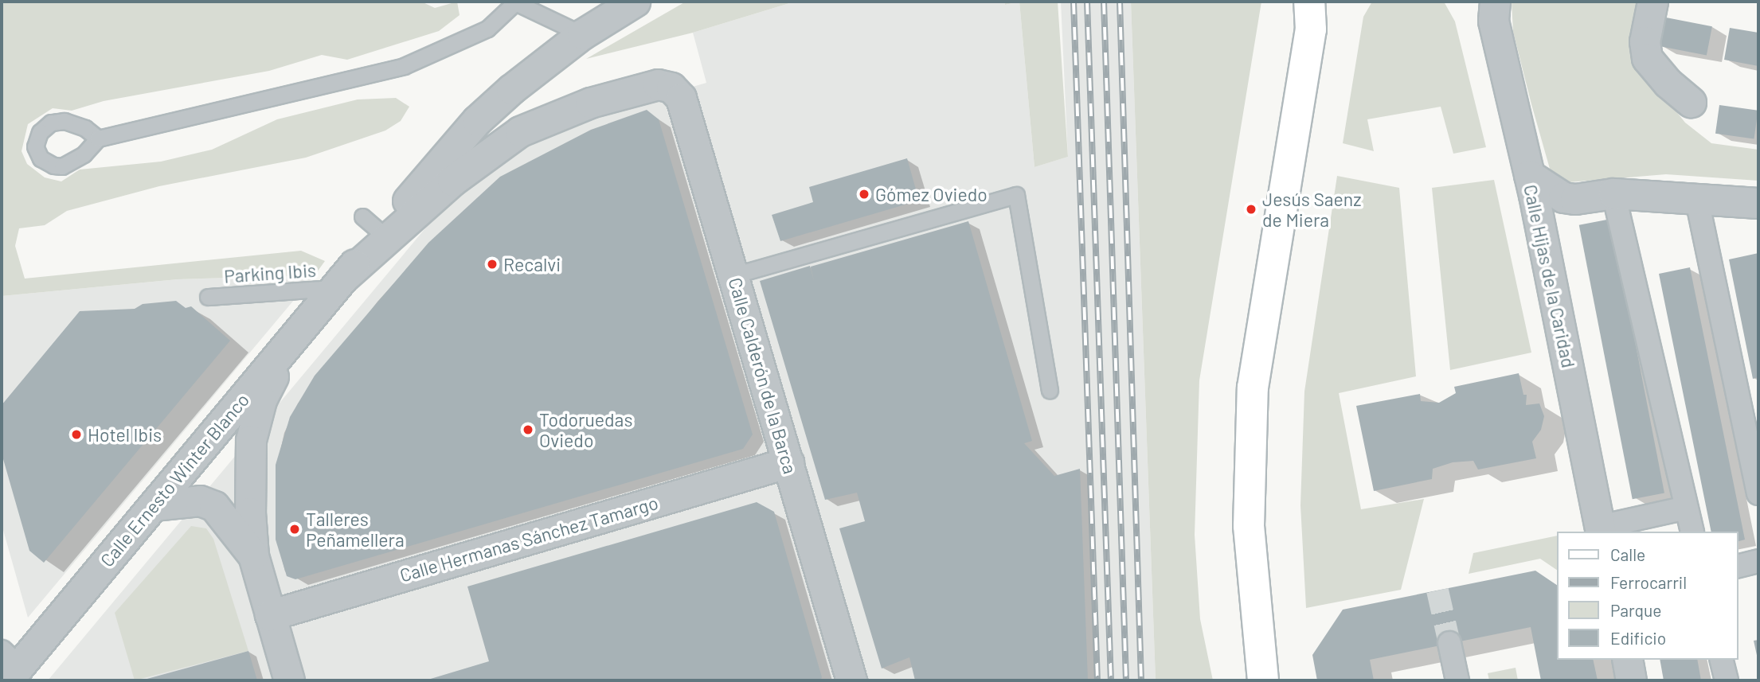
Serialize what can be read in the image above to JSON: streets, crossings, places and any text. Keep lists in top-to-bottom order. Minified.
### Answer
{"streets":{"street":["Calle Hijas de la Caridad","Calle Calderón de la Barca","Calle Ernesto Winter Blanco","Calle Hermanas Sánchez Tamargo"],"lane":["Parking Ibis"]},"crossings":[["Parking Ibis","Calle Ernesto Winter Blanco"],["Calle Calderón de la Barca","Calle Ernesto Winter Blanco"],["Calle Calderón de la Barca","Calle Hermanas Sánchez Tamargo"]],"places":["Gómez Oviedo","Jesús Saenz de Miera","Recalvi","Todoruedas Oviedo","Hotel Ibis","Talleres Peñamellera"],"legend":["Calle","Ferrocarril","Parque","Edificio"]}
